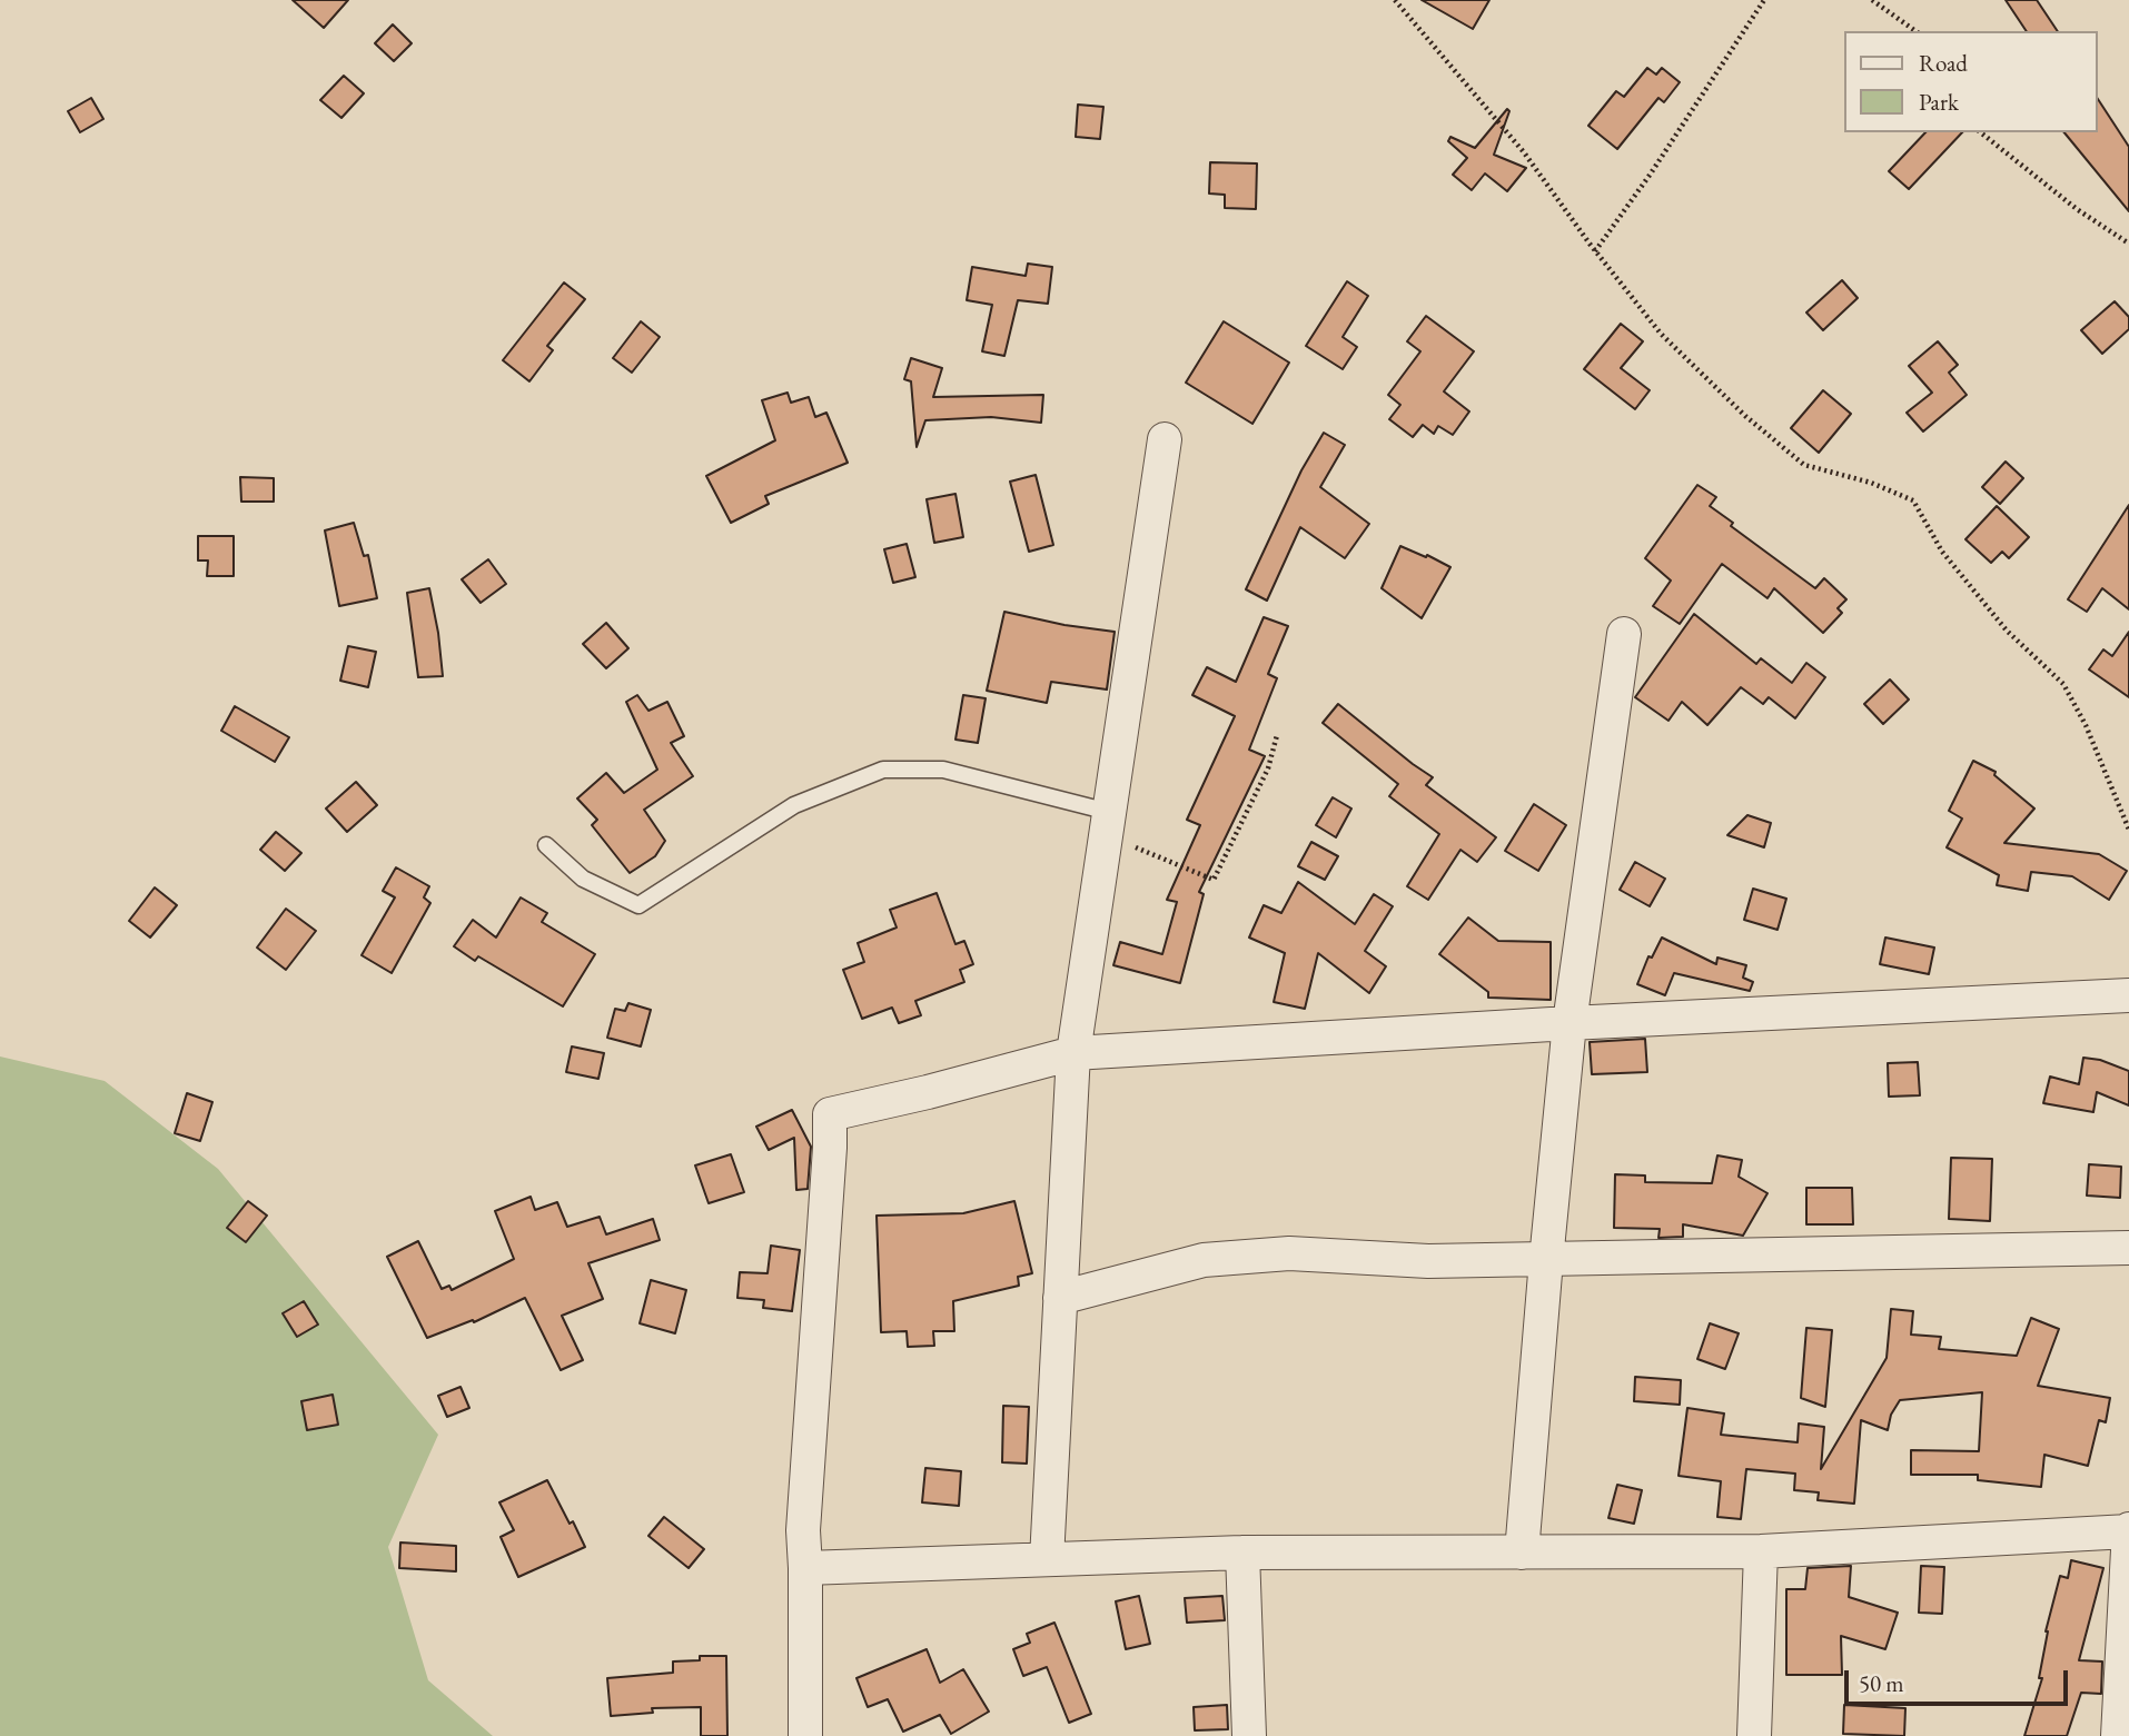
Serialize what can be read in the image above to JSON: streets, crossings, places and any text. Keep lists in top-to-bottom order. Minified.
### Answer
{"legend":["Road","Park"],"scale_bar":"50 m"}
